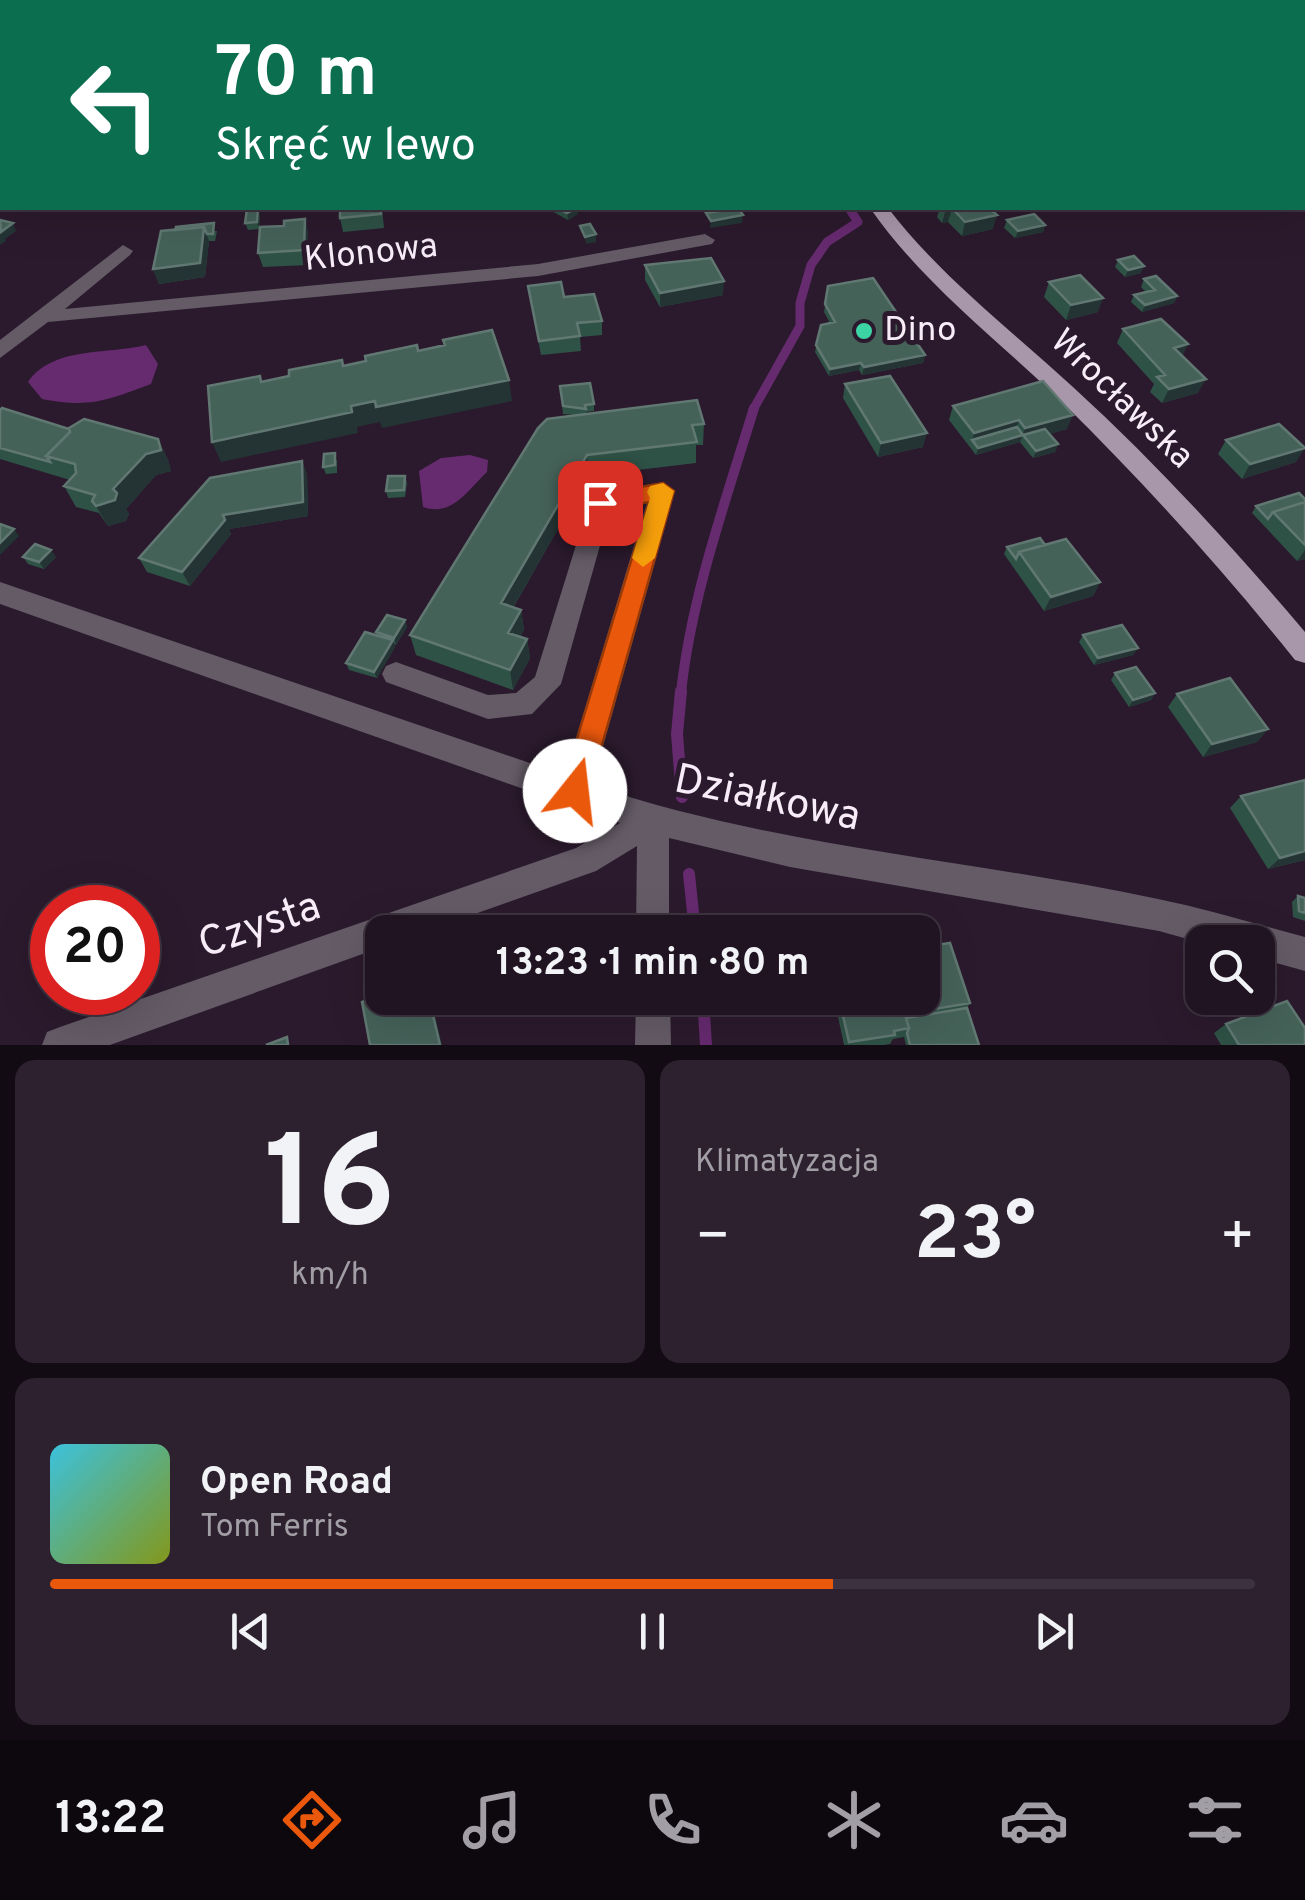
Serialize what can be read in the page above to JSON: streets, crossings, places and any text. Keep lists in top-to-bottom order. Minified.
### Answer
{"streets":{"main road":["Wrocławska"],"street":["Klonowa","Działkowa","Czysta"]},"crossings":[["Działkowa","Czysta"]],"places":["Dino"],"page":{"turn":["70 m","Skręć w lewo"],"limit":"20","trip":"13:23 · 1 min · 80 m","tile":[["16","km/h"],"Klimatyzacja"],"heat":["−","23°","+"],"song":["Open Road","Tom Ferris"],"tabs":"13:22"}}
